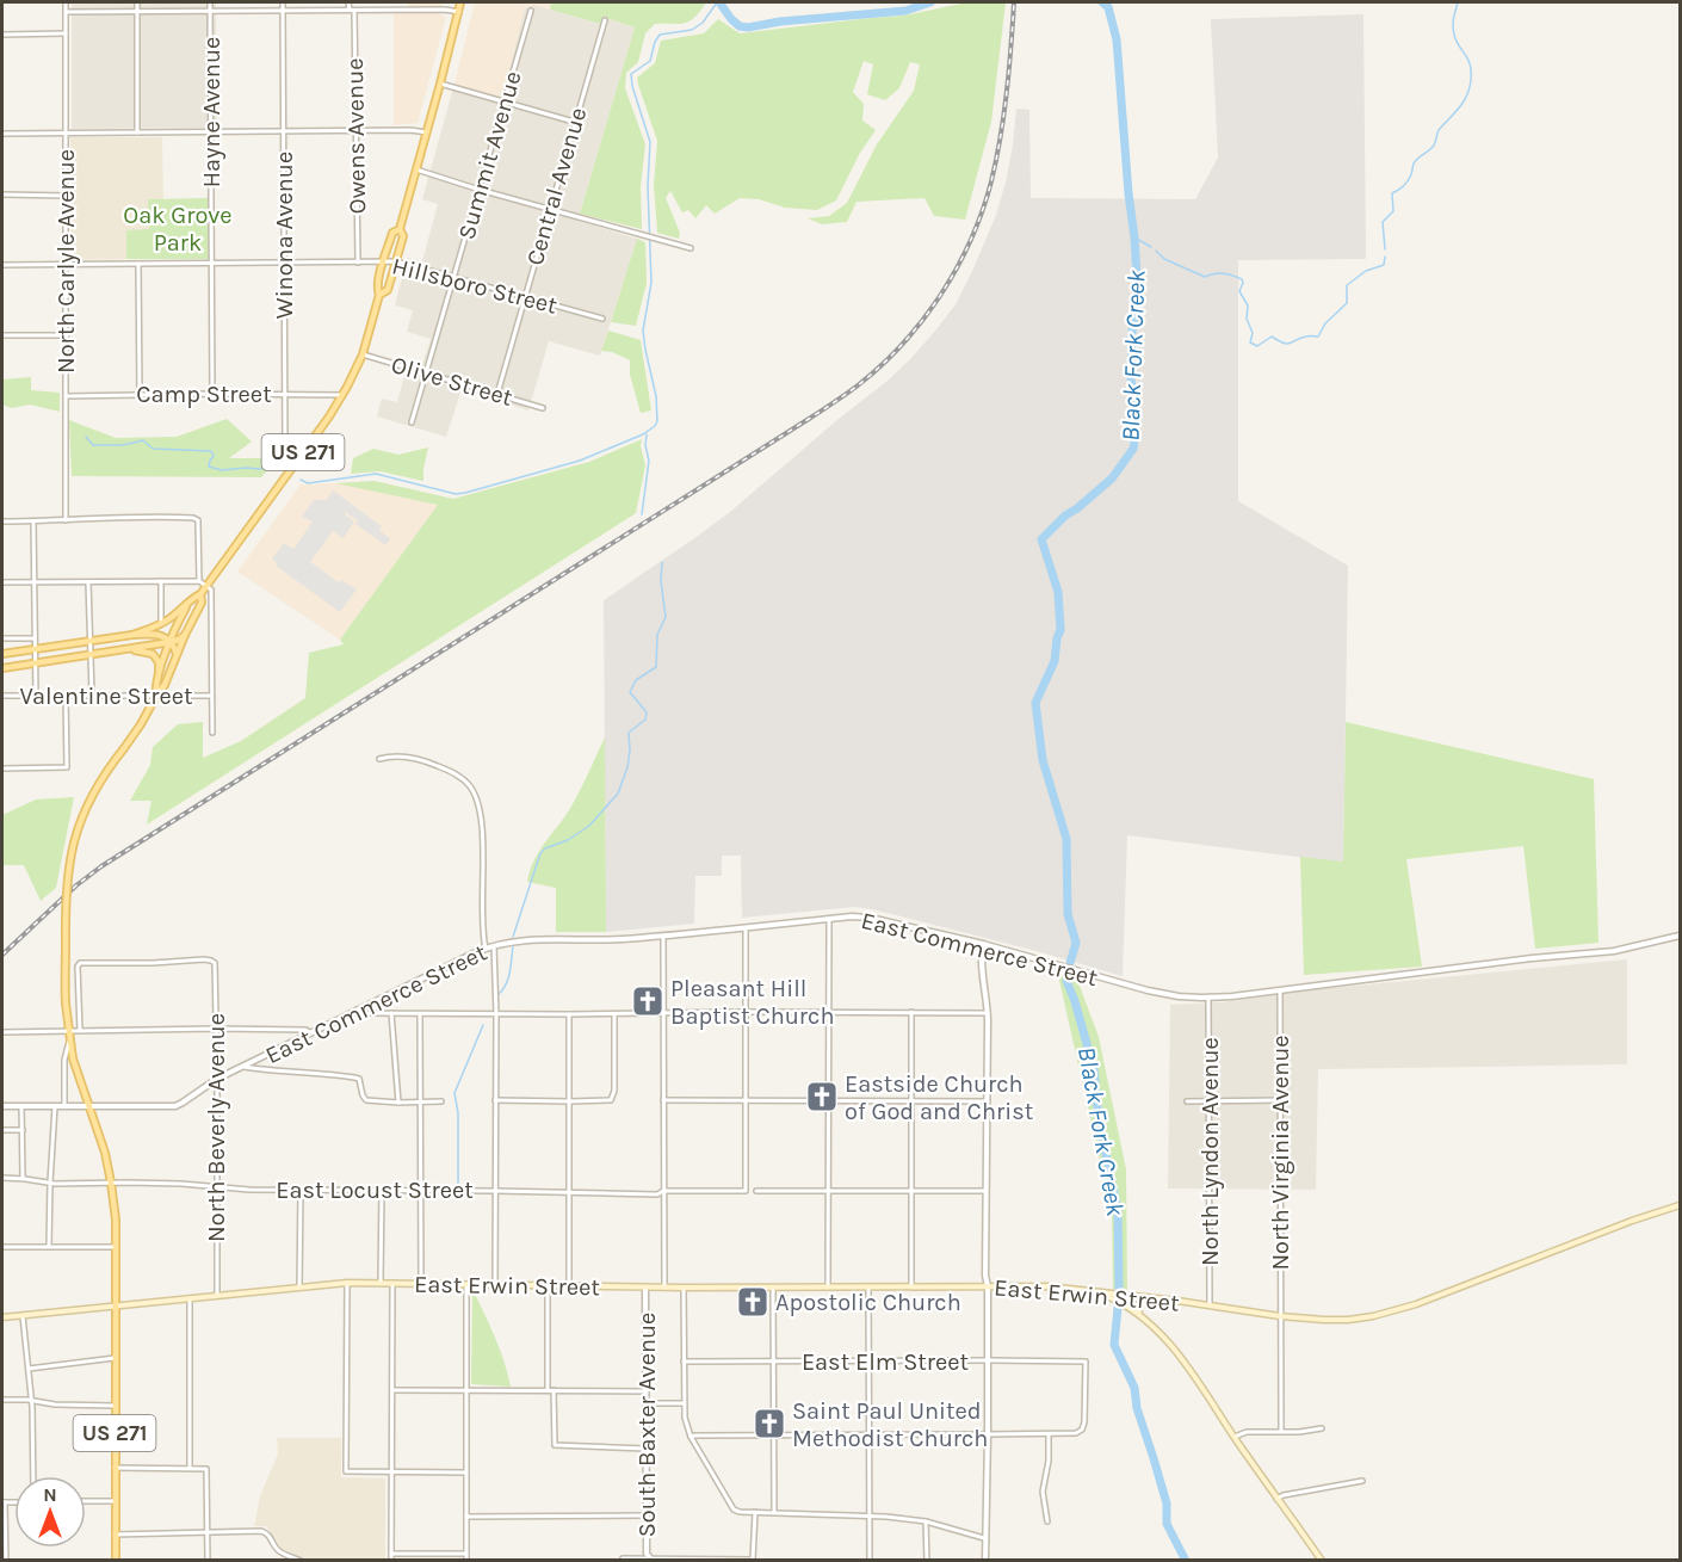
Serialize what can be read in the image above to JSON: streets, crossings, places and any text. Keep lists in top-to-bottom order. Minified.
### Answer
{"streets":{"main road":["US 271","East Erwin Street"],"street":["Hayne Avenue","Owens Avenue","Summit Avenue","Central Avenue","Winona Avenue","North Carlyle Avenue","Hillsboro Street","Olive Street","Camp Street","Valentine Street","East Commerce Street","North Beverly Avenue","North Lyndon Avenue","North Virginia Avenue","East Locust Street","East Elm Street","South Baxter Avenue"]},"crossings":[["Hayne Avenue","Hillsboro Street"],["Hayne Avenue","Camp Street"],["Owens Avenue","Hillsboro Street"],["Summit Avenue","Hillsboro Street"],["Summit Avenue","Olive Street"],["Central Avenue","Hillsboro Street"],["Central Avenue","Olive Street"],["Winona Avenue","Hillsboro Street"],["Winona Avenue","Camp Street"],["Winona Avenue","US 271"],["North Carlyle Avenue","Hillsboro Street"],["North Carlyle Avenue","Camp Street"],["Hillsboro Street","US 271"],["Olive Street","US 271"],["Camp Street","US 271"],["US 271","Valentine Street"],["US 271","East Commerce Street"],["US 271","East Locust Street"],["US 271","East Erwin Street"],["East Commerce Street","North Beverly Avenue"],["East Commerce Street","North Lyndon Avenue"],["East Commerce Street","North Virginia Avenue"],["North Beverly Avenue","East Locust Street"],["North Beverly Avenue","East Erwin Street"],["North Lyndon Avenue","East Erwin Street"],["North Virginia Avenue","East Erwin Street"],["East Erwin Street","South Baxter Avenue"]],"water":["Black Fork Creek"],"parks":["Oak Grove Park"],"places":{"church":["Pleasant Hill Baptist Church","Eastside Church of God and Christ","Apostolic Church","Saint Paul United Methodist Church"]},"north":"top"}
